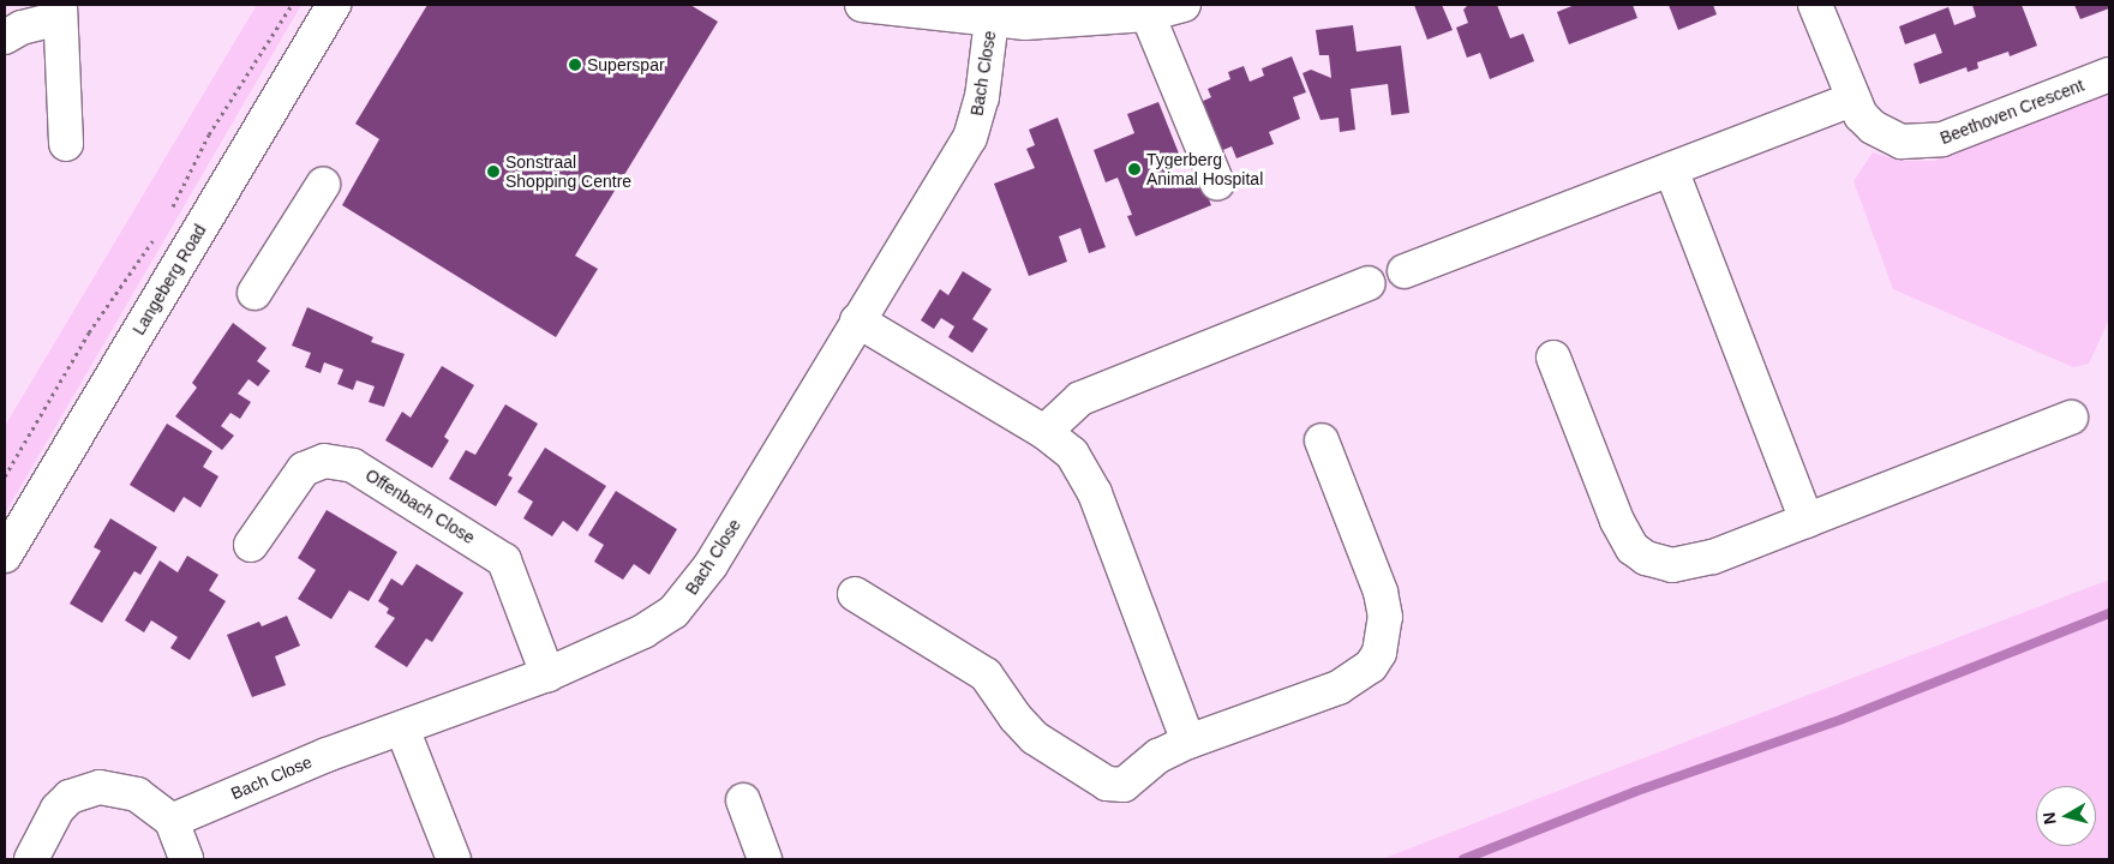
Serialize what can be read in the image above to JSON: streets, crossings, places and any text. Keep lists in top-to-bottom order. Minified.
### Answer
{"streets":{"street":["Bach Close","Beethoven Crescent","Langeberg Road","Offenbach Close"]},"crossings":[["Bach Close","Offenbach Close"]],"places":["Superspar","Tygerberg Animal Hospital","Sonstraal Shopping Centre"],"north":"left"}
